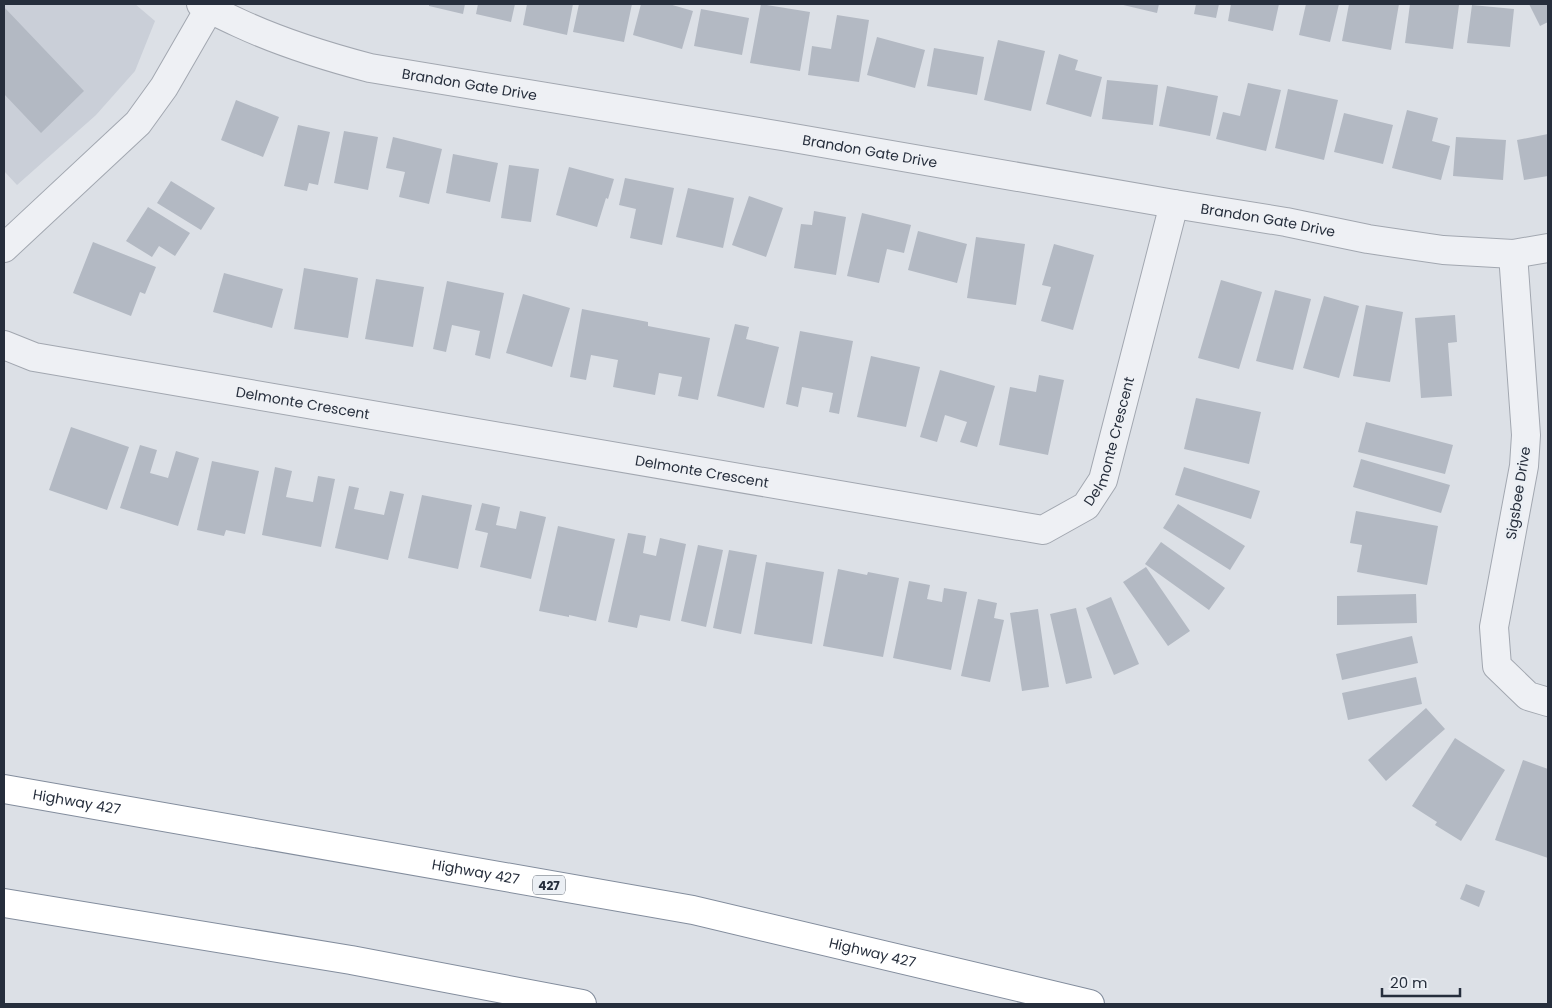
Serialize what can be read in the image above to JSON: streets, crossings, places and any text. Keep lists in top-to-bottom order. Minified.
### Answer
{"streets":{"highway":["Highway 427","427"],"street":["Brandon Gate Drive","Delmonte Crescent","Sigsbee Drive"]},"crossings":[["Brandon Gate Drive","Delmonte Crescent"],["Brandon Gate Drive","Sigsbee Drive"]],"scale_bar":"20 m"}
